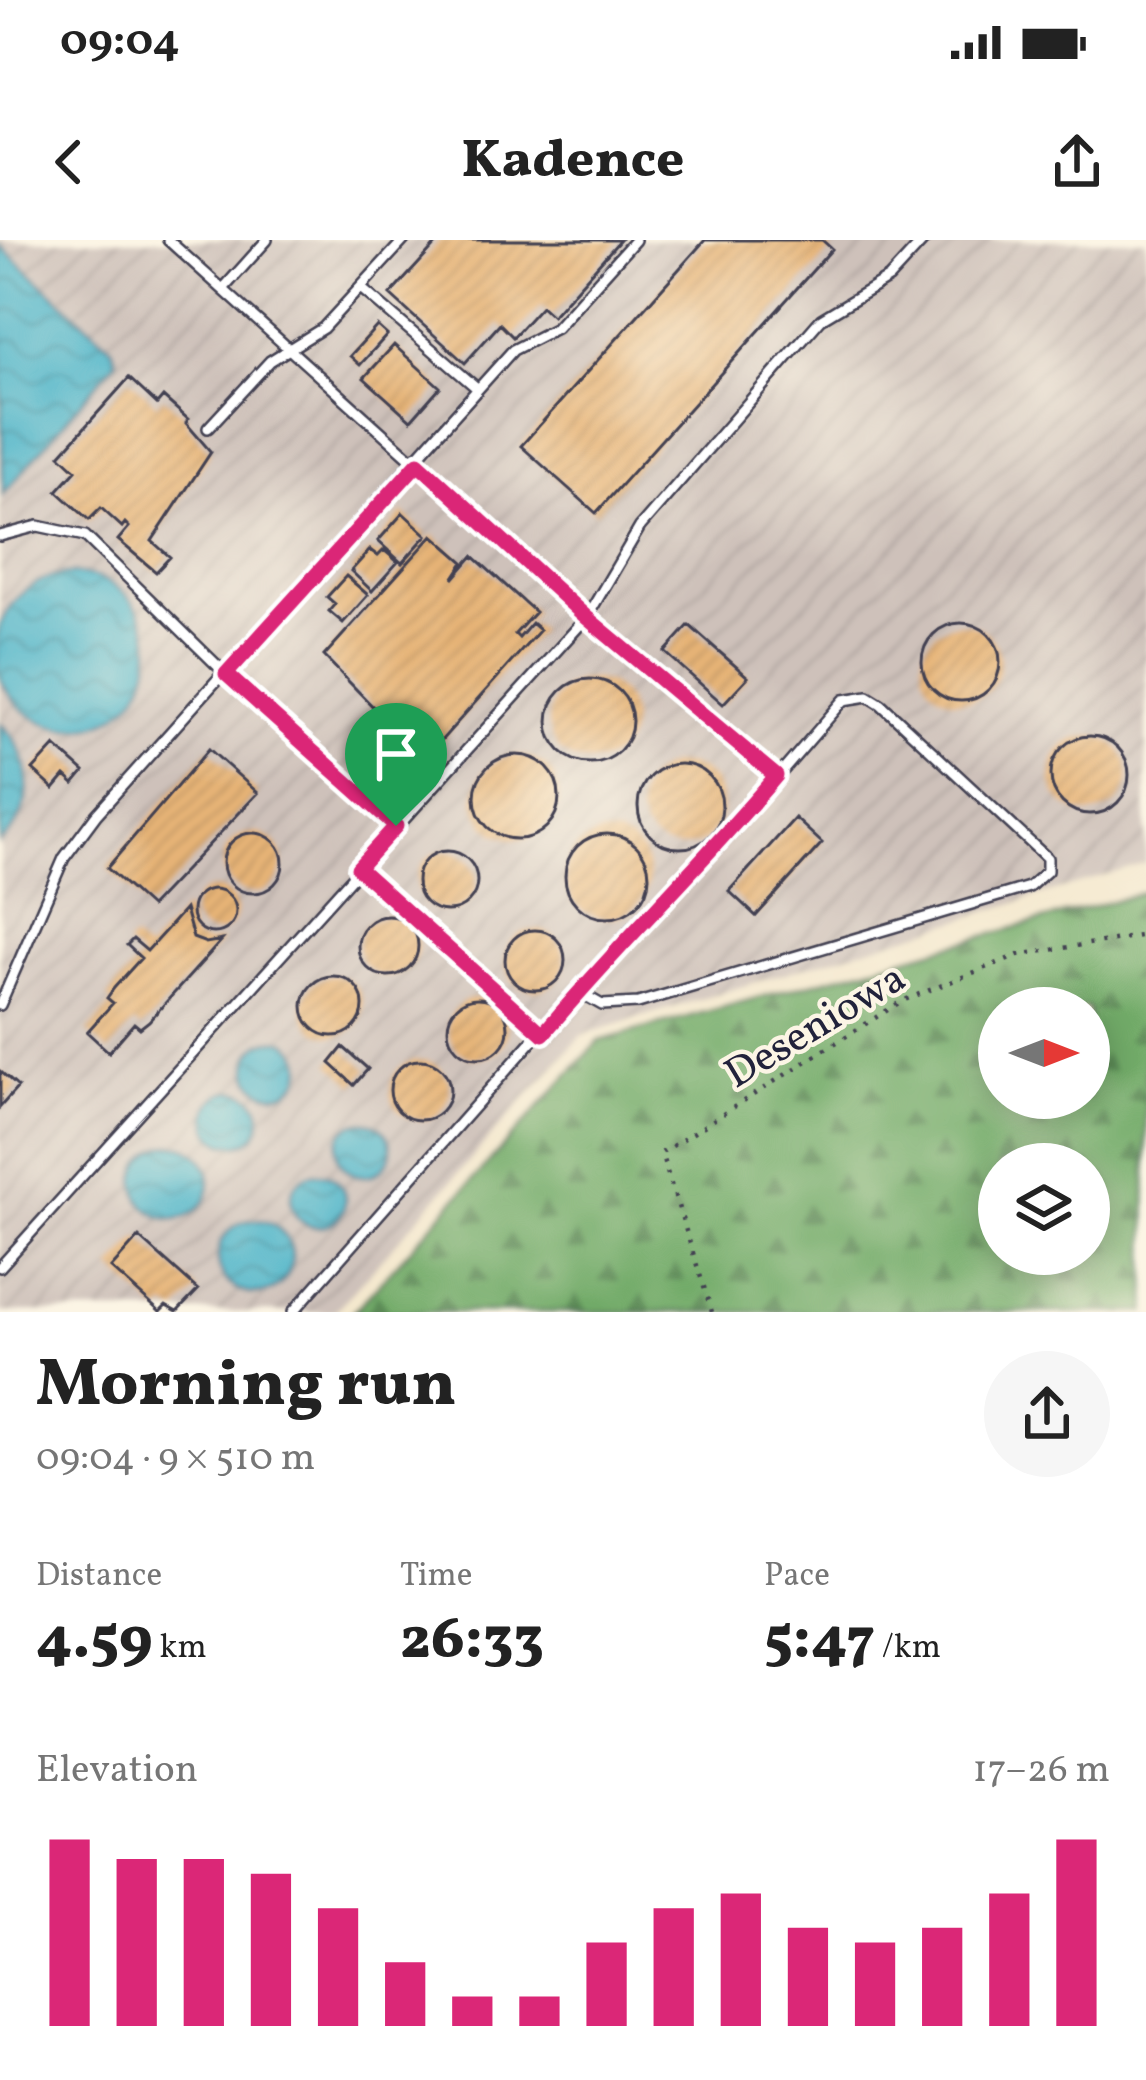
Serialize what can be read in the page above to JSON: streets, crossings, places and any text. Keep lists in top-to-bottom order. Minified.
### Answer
{"streets":{"path":["Deseniowa"]},"north":"right","page":{"status":"09:04","header":"Kadence","heading":["Morning run","09:04 · 9 × 510 m"],"stats":[["Distance","4.59 km"],["Time","26:33"],["Pace","5:47 /km"]],"chart":["Elevation","17–26 m"]}}
